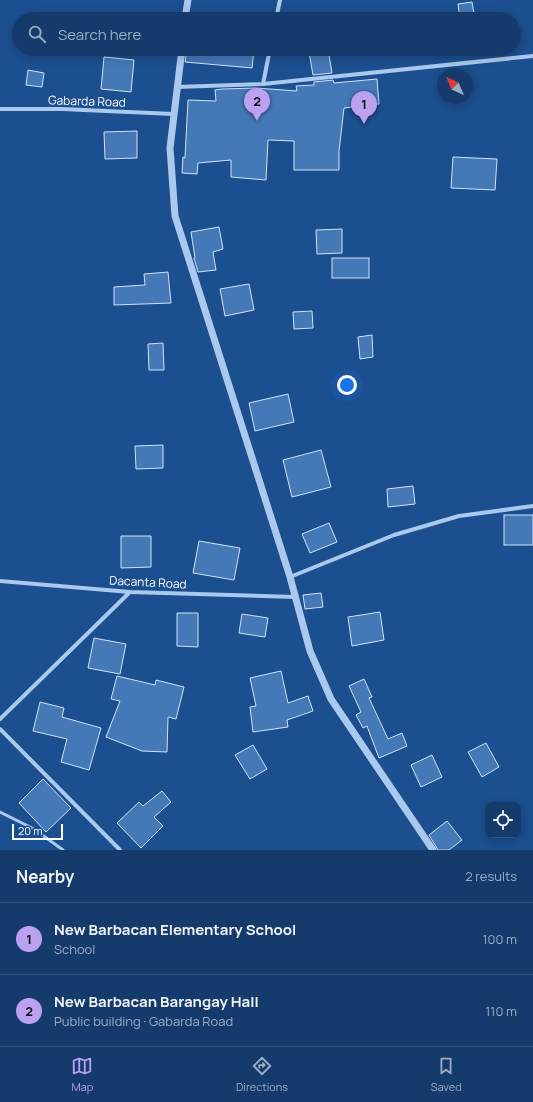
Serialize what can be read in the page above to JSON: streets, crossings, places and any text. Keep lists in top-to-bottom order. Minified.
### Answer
{"streets":{"street":["Gabarda Road","Dacanta Road"]},"scale_bar":"20 m","north":"top left","page":{"search":"Search here","pins":["2","1"],"scale":"20 m","heading":["Nearby","2 results"],"list":[{"mark":"1","name":"New Barbacan Elementary School","note":"School","value":"100 m"},{"mark":"2","name":"New Barbacan Barangay Hall","note":"Public building · Gabarda Road","value":"110 m"}],"nav":["Map","Directions","Saved"]}}
